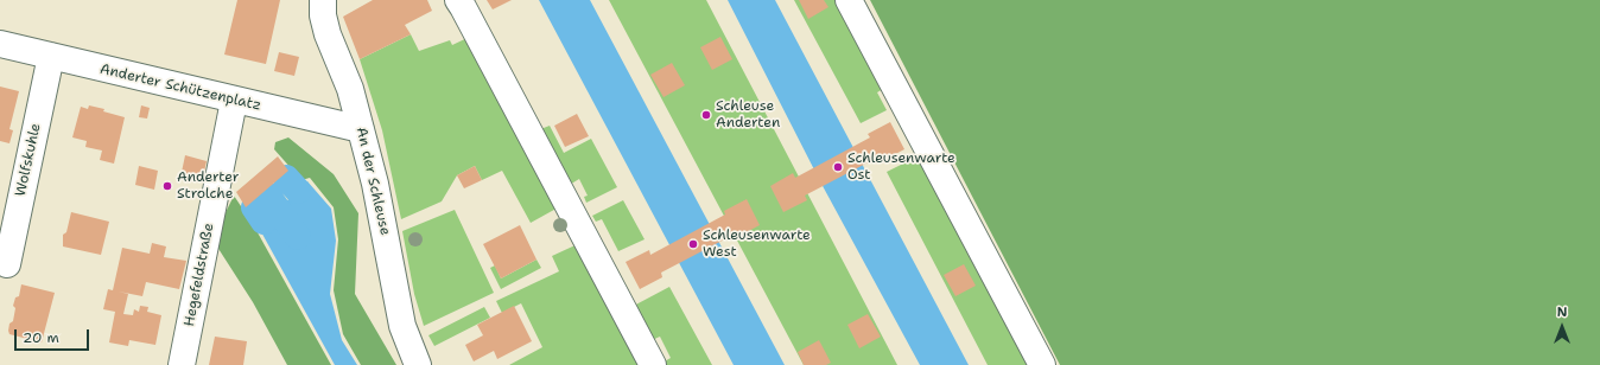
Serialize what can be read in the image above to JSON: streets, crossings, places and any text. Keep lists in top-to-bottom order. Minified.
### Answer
{"streets":{"street":["Anderter Schützenplatz","Wolfskuhle","An der Schleuse","Hegefeldstraße"]},"crossings":[["Anderter Schützenplatz","Wolfskuhle"],["Anderter Schützenplatz","An der Schleuse"],["Anderter Schützenplatz","Hegefeldstraße"]],"places":["Schleuse Anderten","Schleusenwarte Ost","Anderter Strolche","Schleusenwarte West"],"scale_bar":"20 m","north":"top"}
